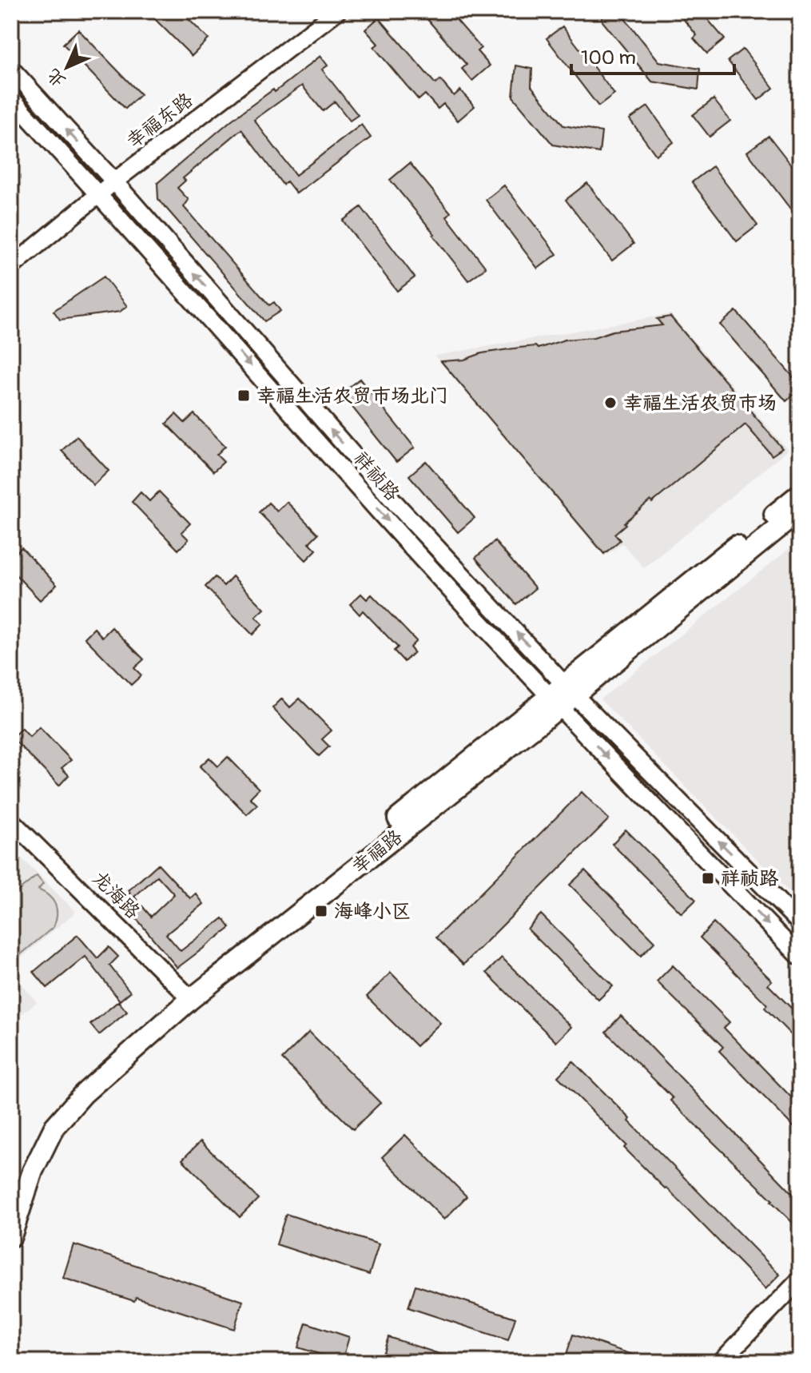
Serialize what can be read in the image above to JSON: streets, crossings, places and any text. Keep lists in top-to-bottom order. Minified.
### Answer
{"streets":{"main road":["幸福路"],"street":["幸福东路","祥祯路","龙海路"]},"crossings":[["幸福东路","祥祯路"],["祥祯路","幸福路"],["幸福路","龙海路"]],"places":{"transit":["幸福生活农贸市场北门","祥祯路","海峰小区"],"other":["幸福生活农贸市场"]},"scale_bar":"100 m","north":"bottom left"}
